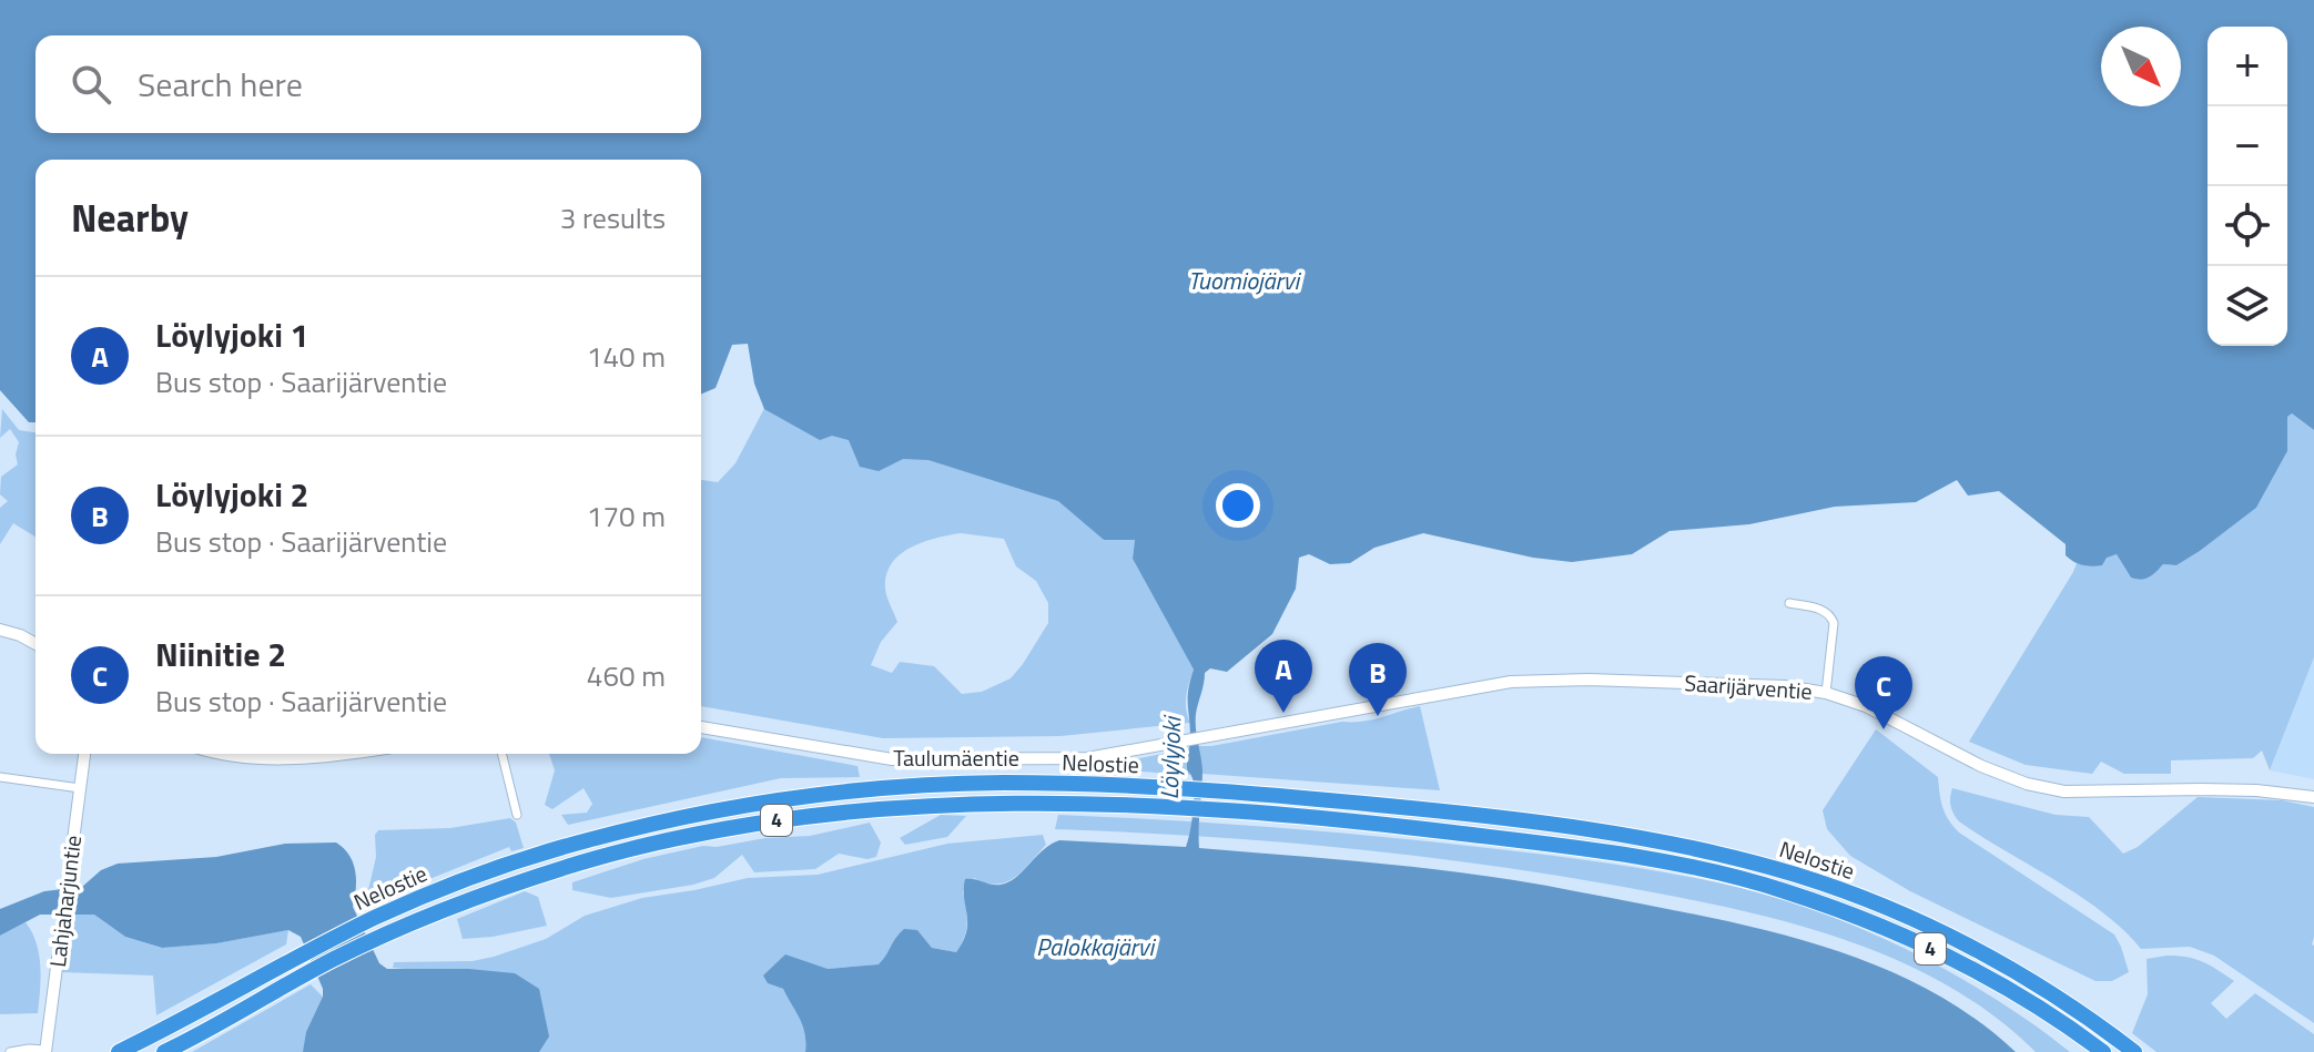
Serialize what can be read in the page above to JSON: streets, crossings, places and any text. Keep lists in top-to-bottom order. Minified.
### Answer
{"streets":{"highway":["Nelostie","4"],"main road":["Saarijärventie","Taulumäentie","Lahjaharjuntie"]},"crossings":[["Saarijärventie","Taulumäentie"]],"water":["Tuomiojärvi","Löylyjoki","Palokkajärvi"],"north":"bottom right","page":{"map_buttons":["+","−"],"search":"Search here","heading":["Nearby","3 results"],"list":[{"mark":"A","name":"Löylyjoki 1","note":"Bus stop · Saarijärventie","value":"140 m"},{"mark":"B","name":"Löylyjoki 2","note":"Bus stop · Saarijärventie","value":"170 m"},{"mark":"C","name":"Niinitie 2","note":"Bus stop · Saarijärventie","value":"460 m"}],"pins":["A","B","C"]}}
